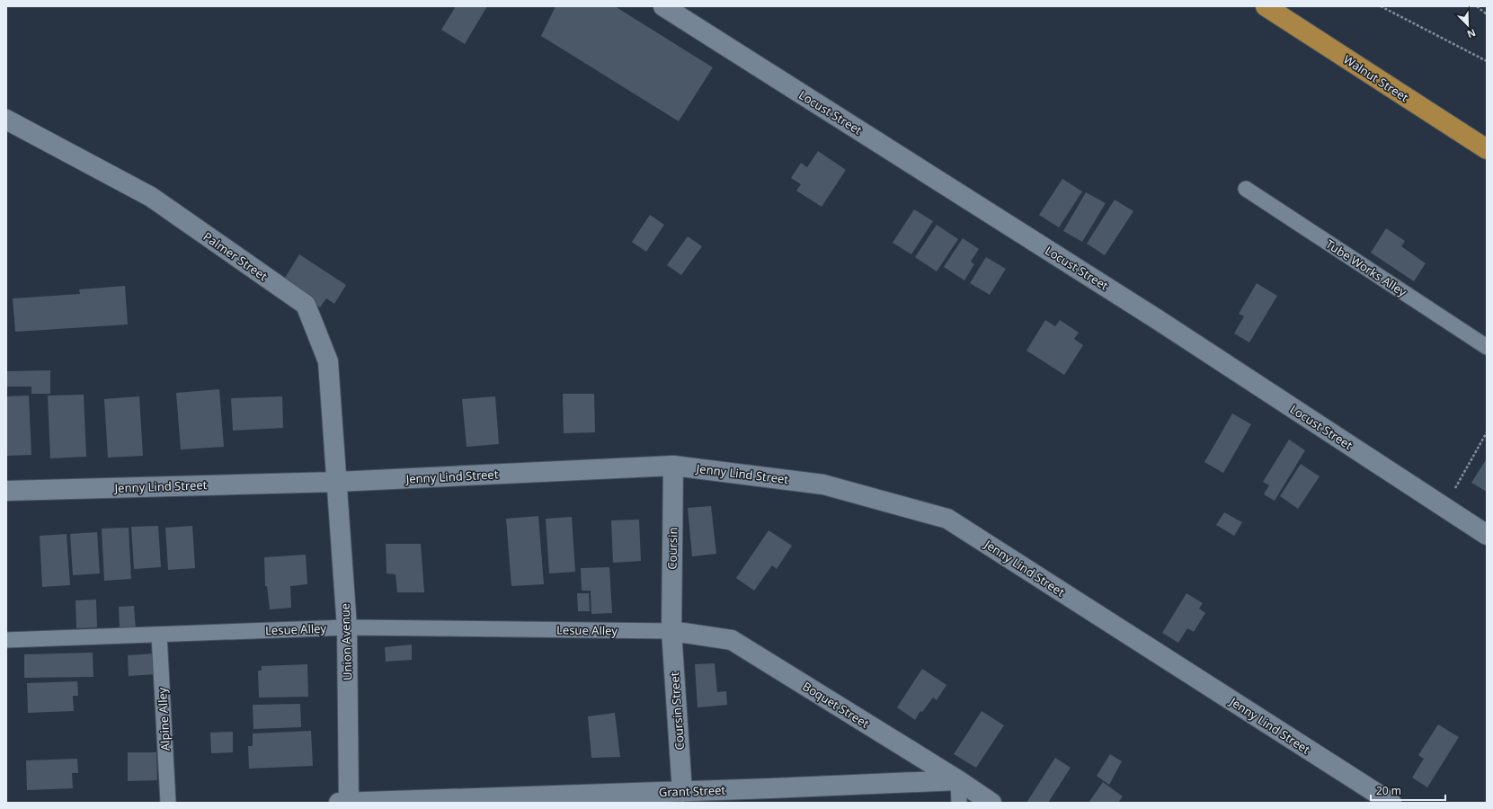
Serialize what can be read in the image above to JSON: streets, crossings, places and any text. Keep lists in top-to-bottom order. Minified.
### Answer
{"streets":{"main road":["Walnut Street"],"street":["Locust Street","Palmer Street","Jenny Lind Street","Coursin","Union Avenue","Boquet Street","Coursin Street","Grant Street"],"lane":["Tube Works Alley","Lesue Alley","Alpine Alley"]},"crossings":[["Palmer Street","Jenny Lind Street"],["Palmer Street","Union Avenue"],["Jenny Lind Street","Coursin"],["Jenny Lind Street","Union Avenue"],["Coursin","Lesue Alley"],["Coursin","Boquet Street"],["Coursin","Coursin Street"],["Lesue Alley","Union Avenue"],["Lesue Alley","Boquet Street"],["Lesue Alley","Coursin Street"],["Lesue Alley","Alpine Alley"],["Union Avenue","Grant Street"],["Boquet Street","Coursin Street"],["Boquet Street","Grant Street"],["Coursin Street","Grant Street"]],"scale_bar":"20 m","north":"bottom right"}
